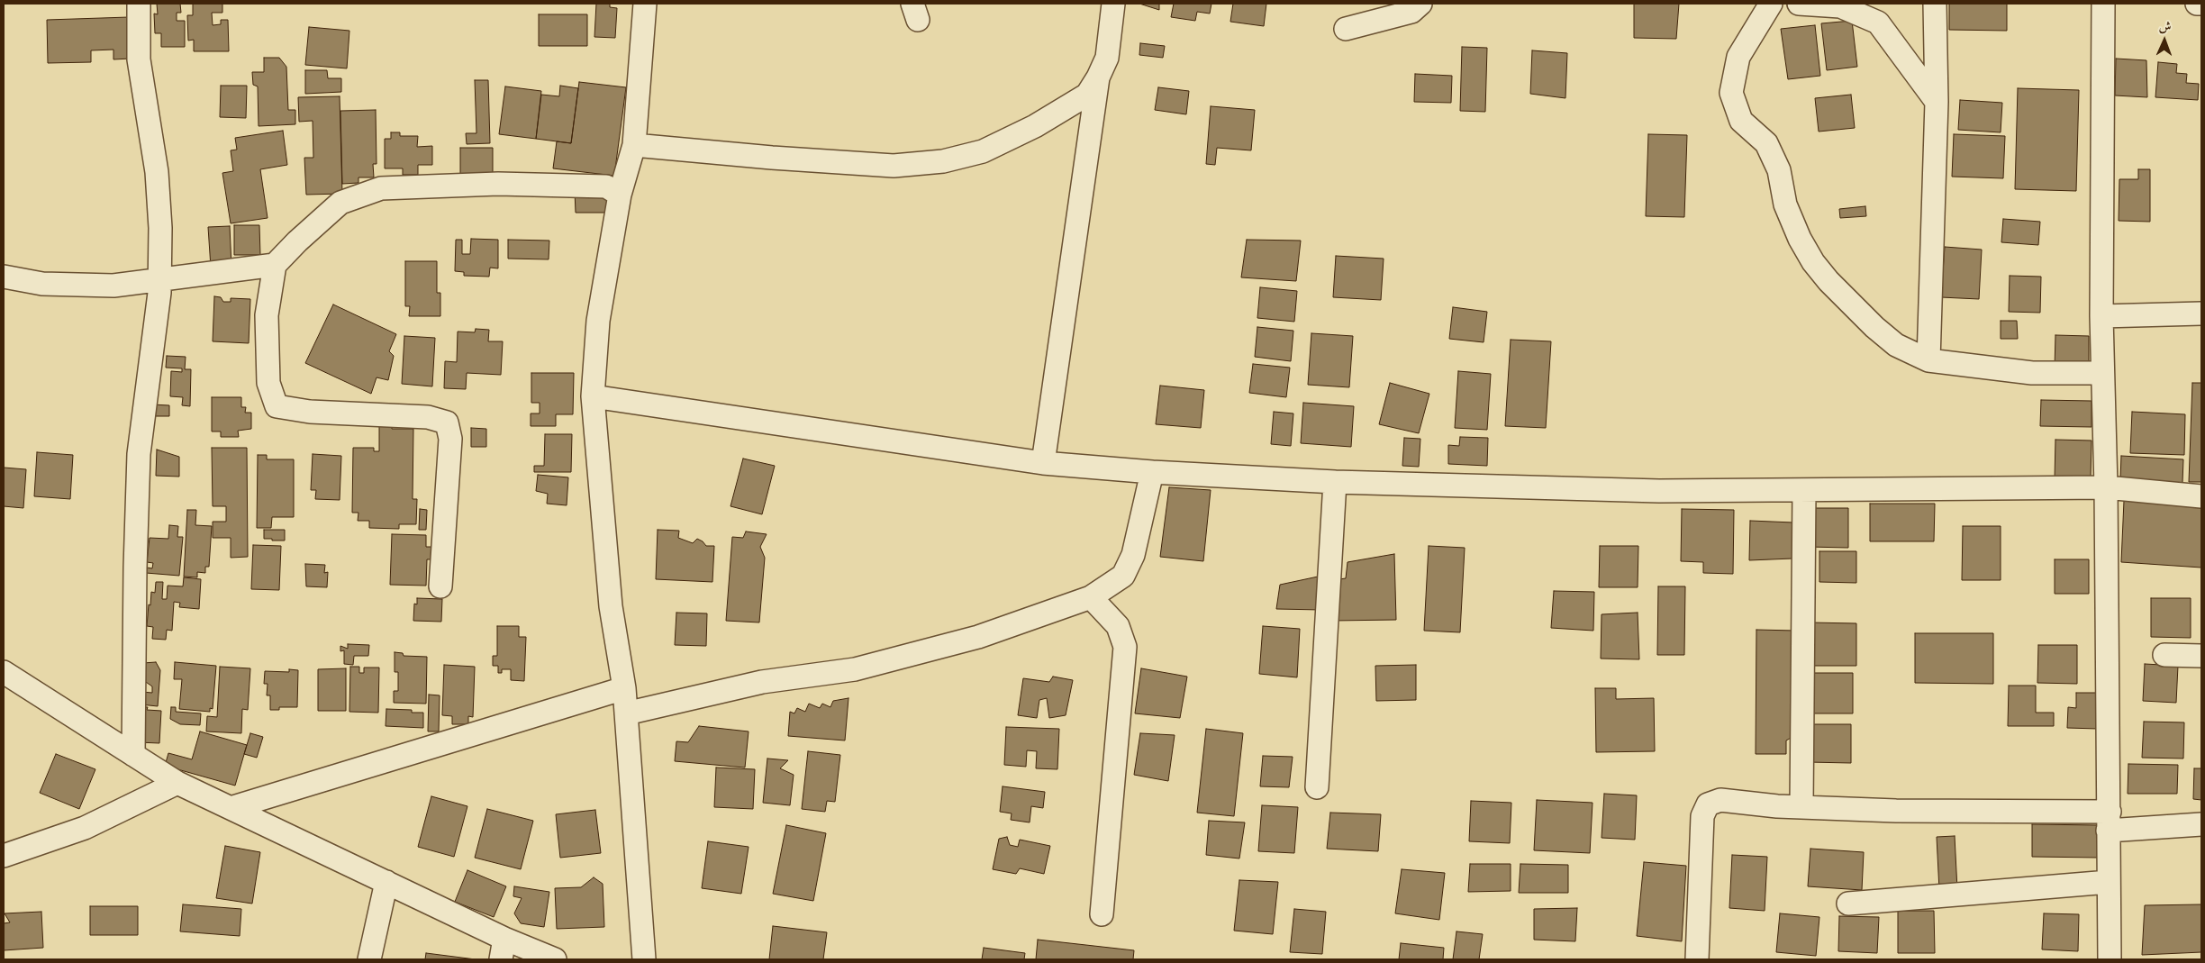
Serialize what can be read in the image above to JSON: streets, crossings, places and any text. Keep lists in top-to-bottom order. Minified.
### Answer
{"north":"top"}
